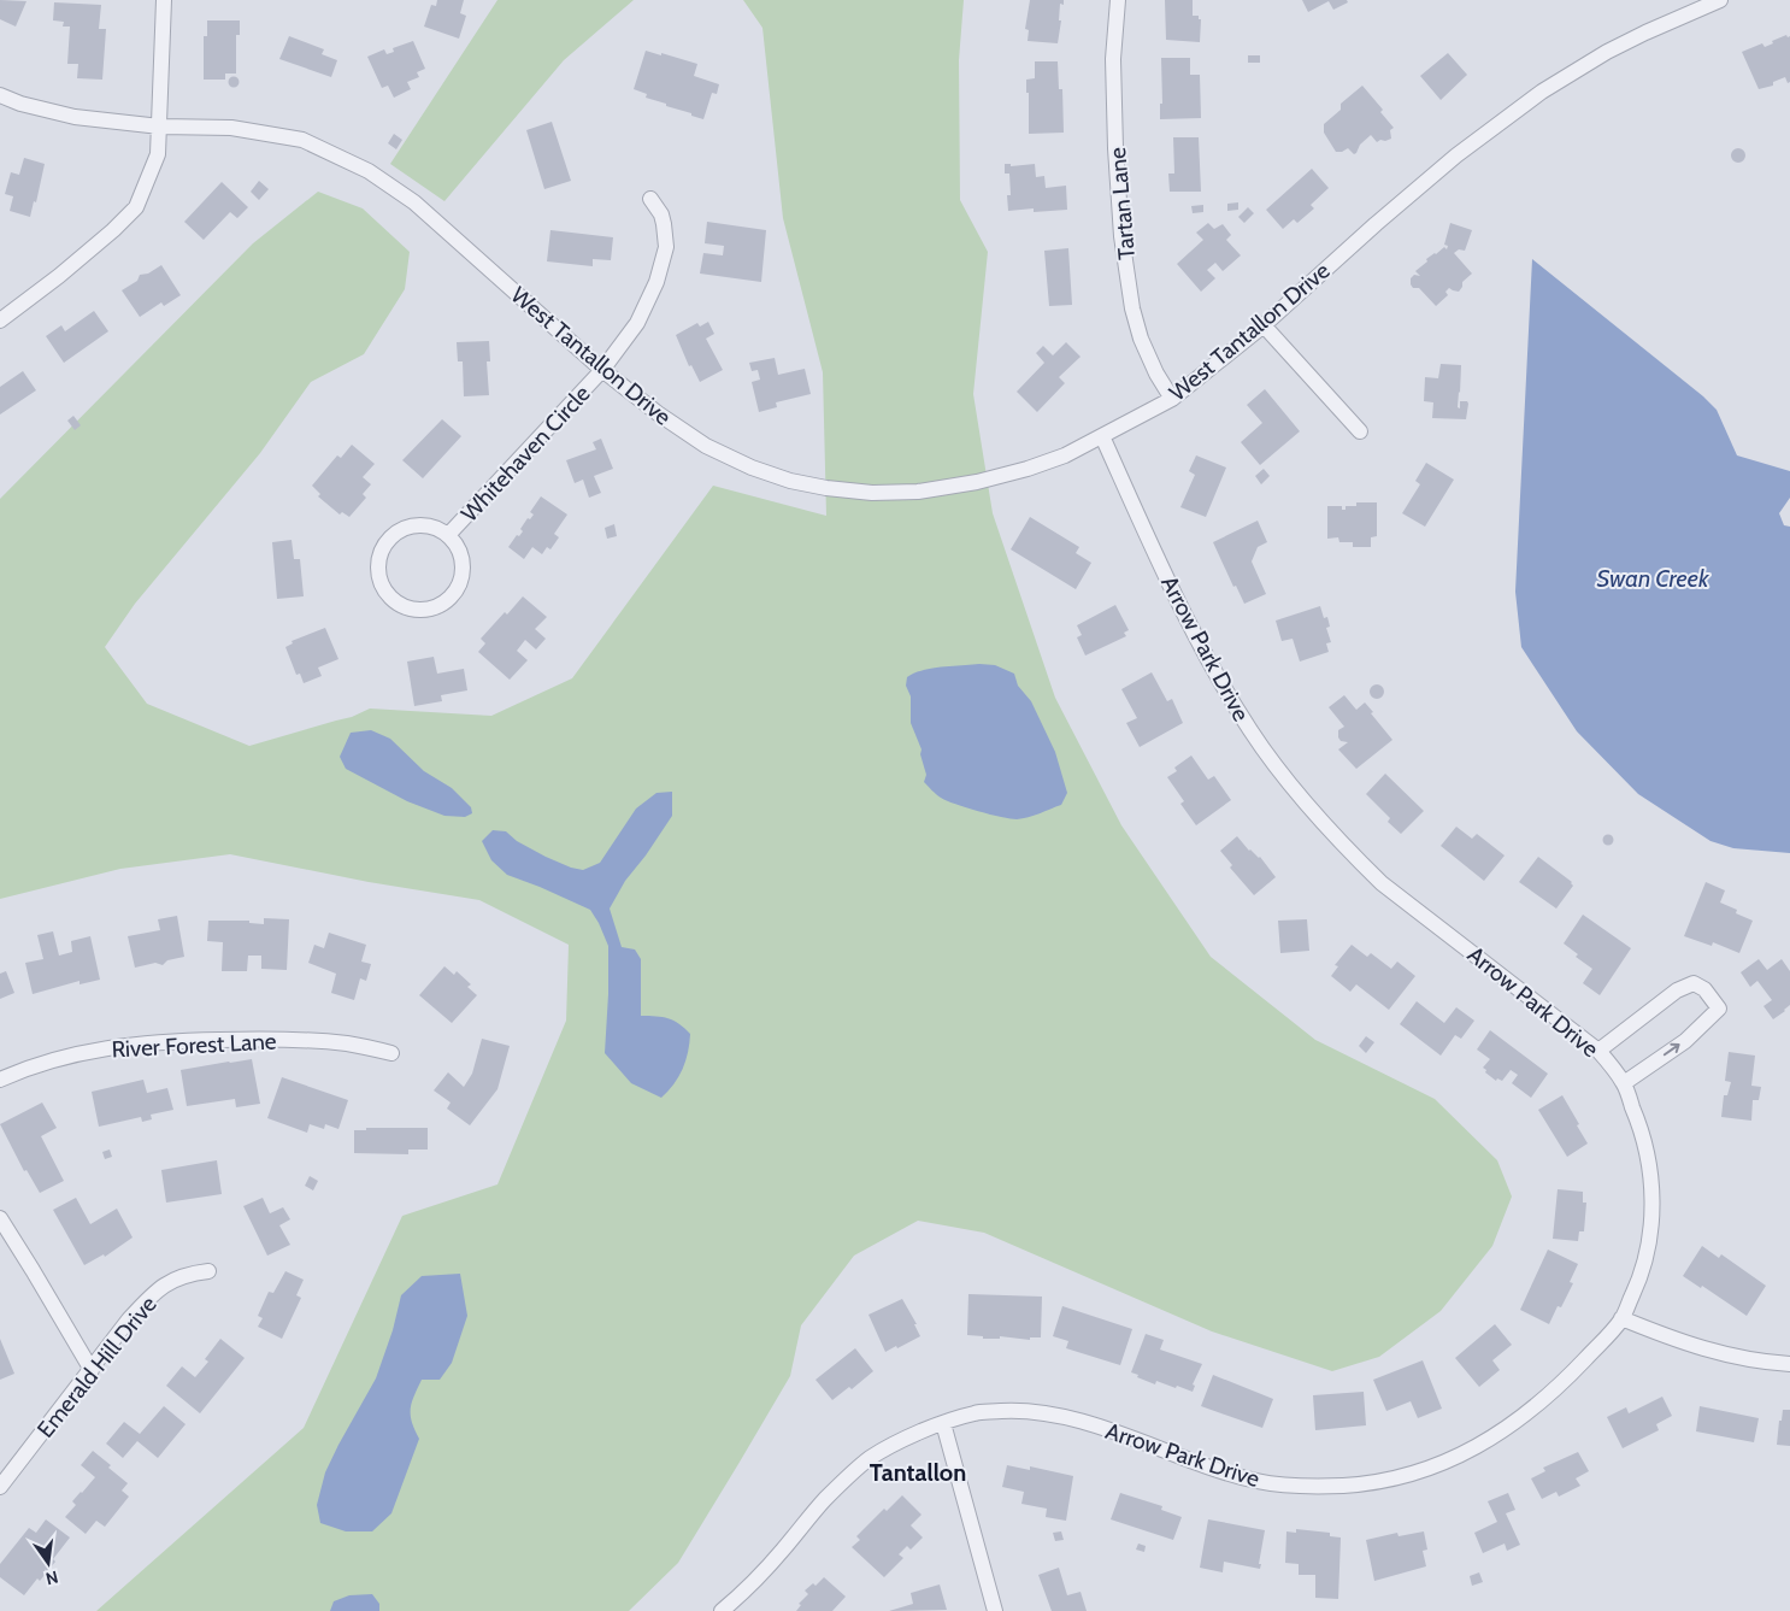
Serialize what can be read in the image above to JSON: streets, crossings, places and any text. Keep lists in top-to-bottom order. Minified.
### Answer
{"streets":{"street":["Tartan Lane","West Tantallon Drive","Whitehaven Circle","Arrow Park Drive","River Forest Lane","Emerald Hill Drive"]},"crossings":[["Tartan Lane","West Tantallon Drive"],["West Tantallon Drive","Whitehaven Circle"],["West Tantallon Drive","Arrow Park Drive"]],"districts":["Tantallon"],"water":["Swan Creek"],"north":"bottom"}
